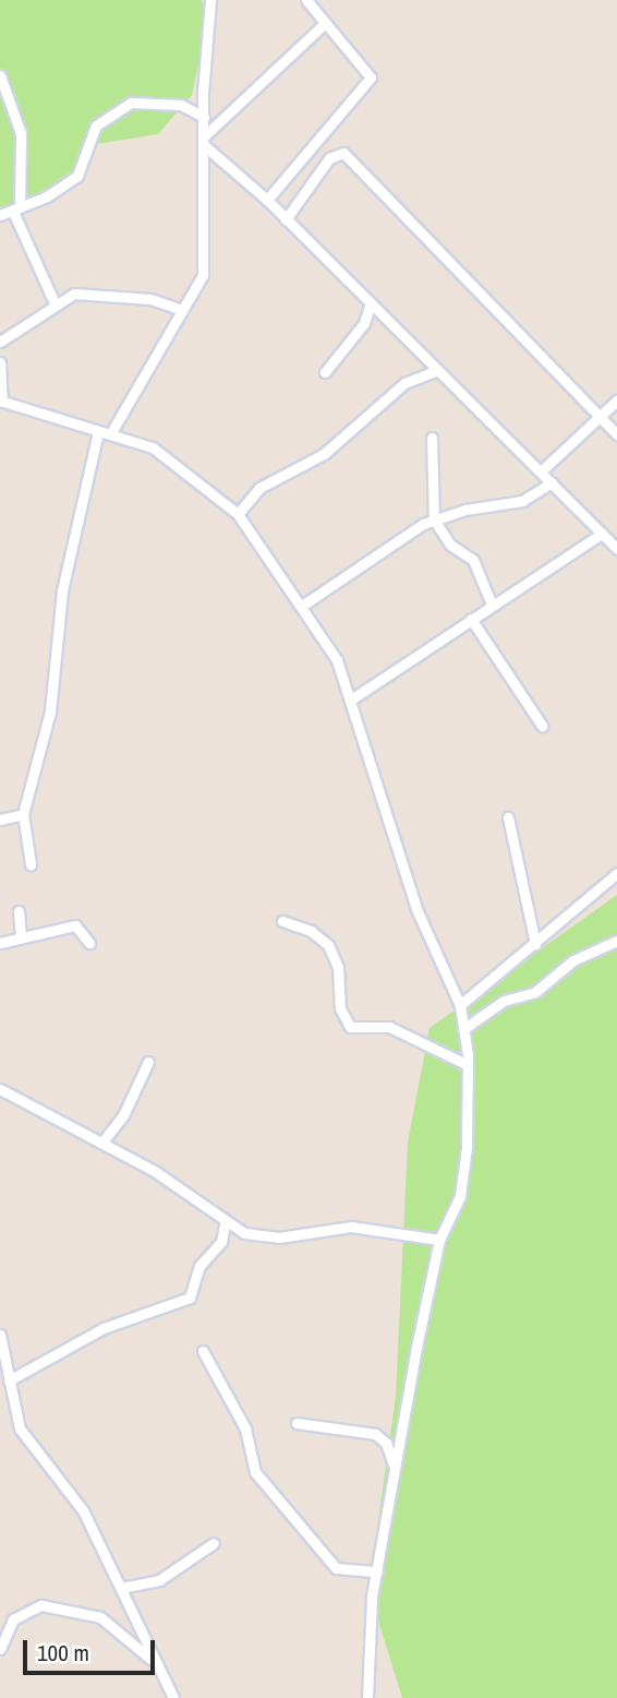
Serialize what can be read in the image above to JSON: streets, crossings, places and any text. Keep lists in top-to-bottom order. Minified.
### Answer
{"scale_bar":"100 m"}
